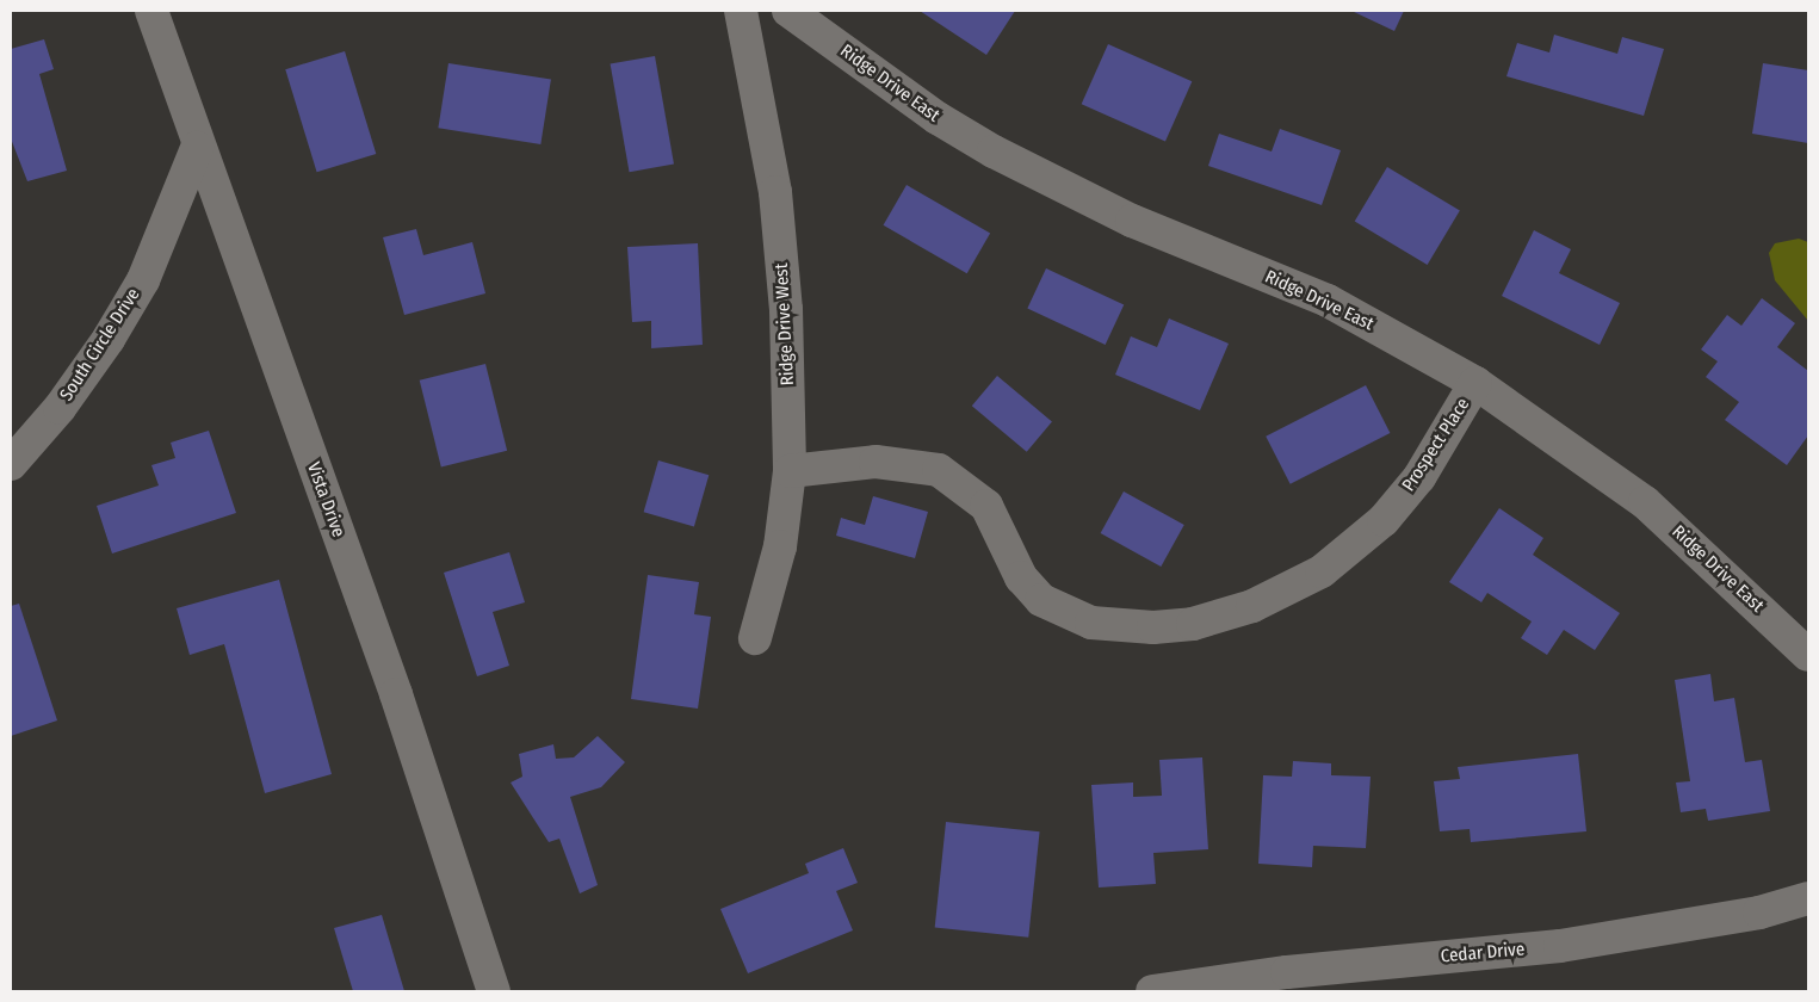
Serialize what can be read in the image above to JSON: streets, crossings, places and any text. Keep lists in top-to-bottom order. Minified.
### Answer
{"streets":{"street":["Ridge Drive East","Ridge Drive West","South Circle Drive","Prospect Place","Vista Drive","Cedar Drive"]},"crossings":[["Ridge Drive East","Prospect Place"],["Ridge Drive West","Prospect Place"],["South Circle Drive","Vista Drive"]]}
